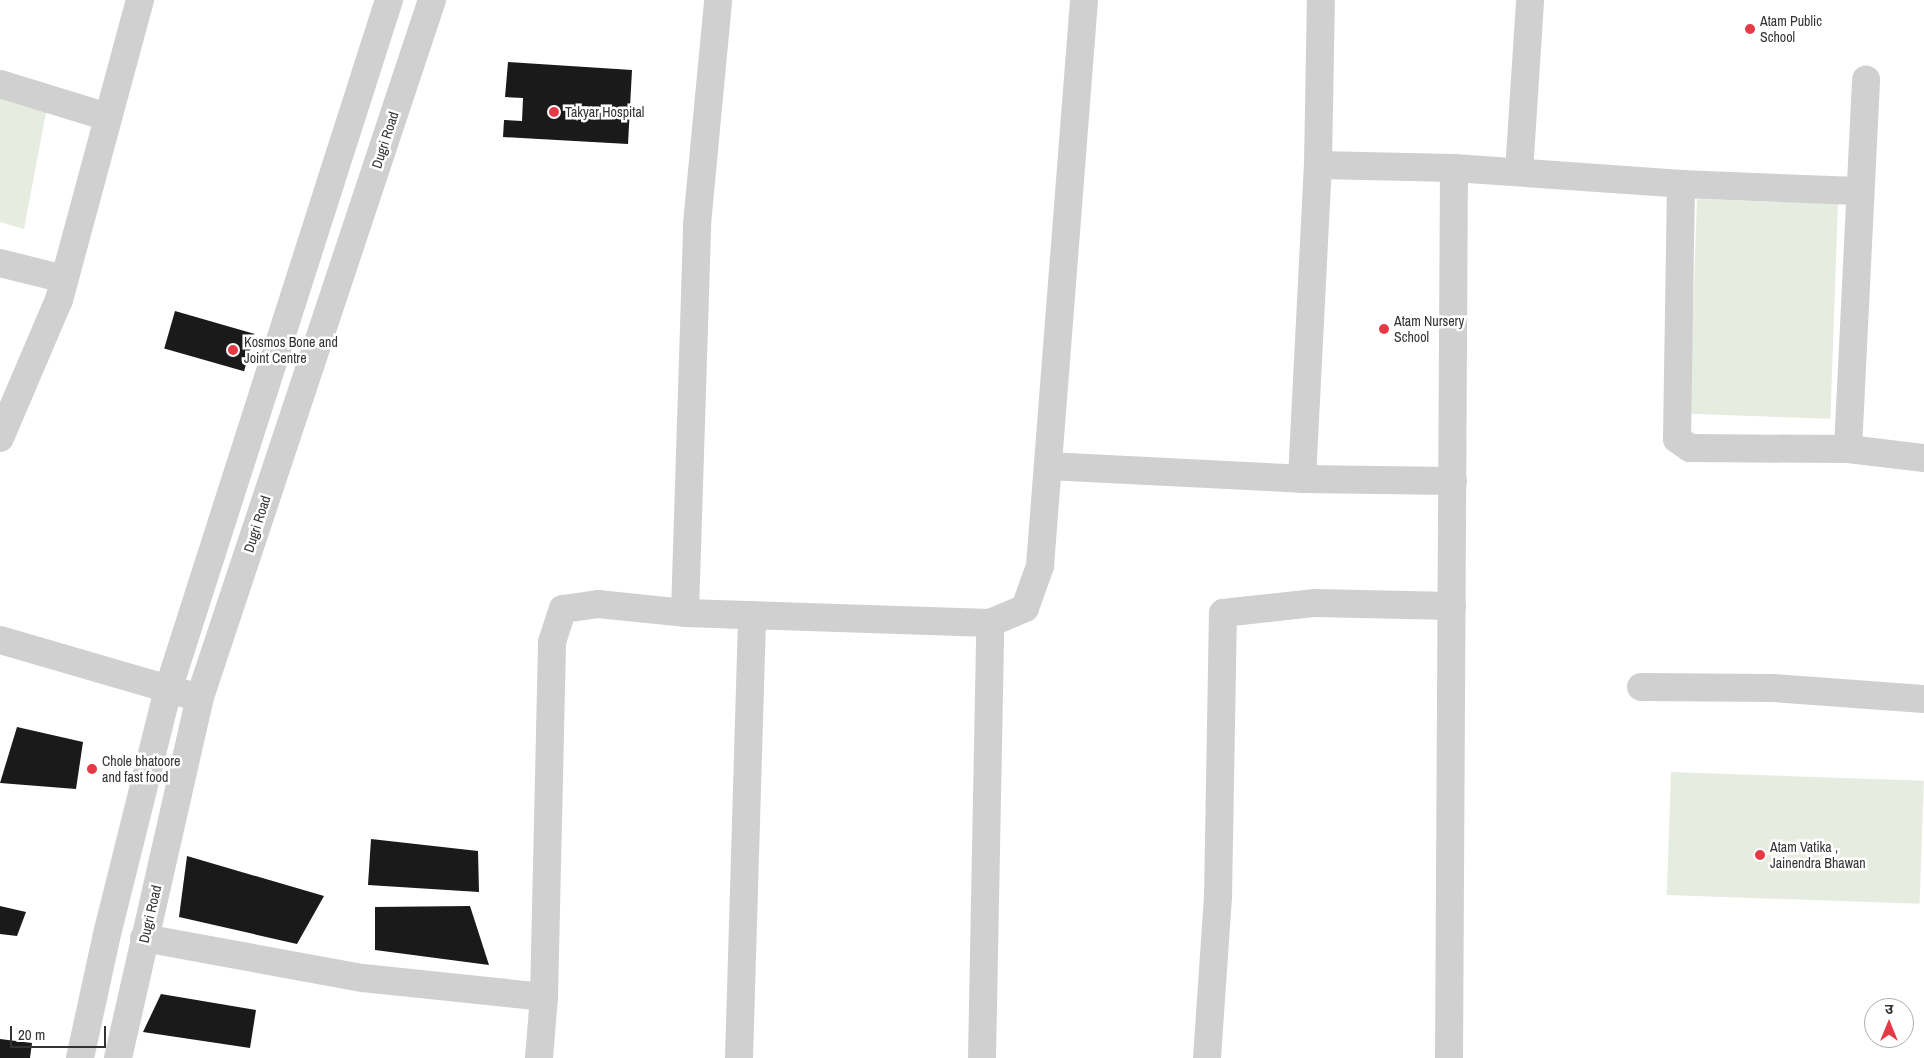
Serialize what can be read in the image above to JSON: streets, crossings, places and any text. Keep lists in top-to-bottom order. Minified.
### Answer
{"streets":{"street":["Dugri Road"]},"places":["Atam Public School","Takyar Hospital","Atam Nursery School","Kosmos Bone and Joint Centre","Chole bhatoore and fast food","Atam Vatika , Jainendra Bhawan"],"scale_bar":"20 m","north":"top"}
